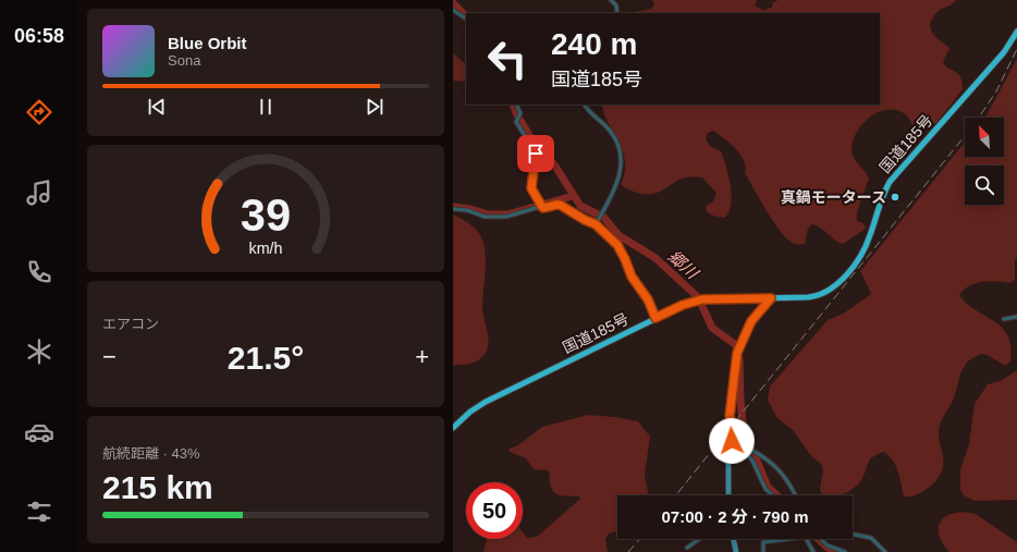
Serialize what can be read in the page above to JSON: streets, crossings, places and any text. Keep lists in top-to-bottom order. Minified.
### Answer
{"streets":{"highway":["国道185号"]},"water":["郷川"],"places":["真鍋モータース"],"north":"top left","page":{"tabs":"06:58","turn":["240 m","国道185号"],"song":["Blue Orbit","Sona"],"tile":["エアコン",["航続距離 · 43%","215 km"]],"heat":["−","21.5°","+"],"limit":"50","trip":"07:00 · 2 分 · 790 m","gauge":["39","km/h"]}}
